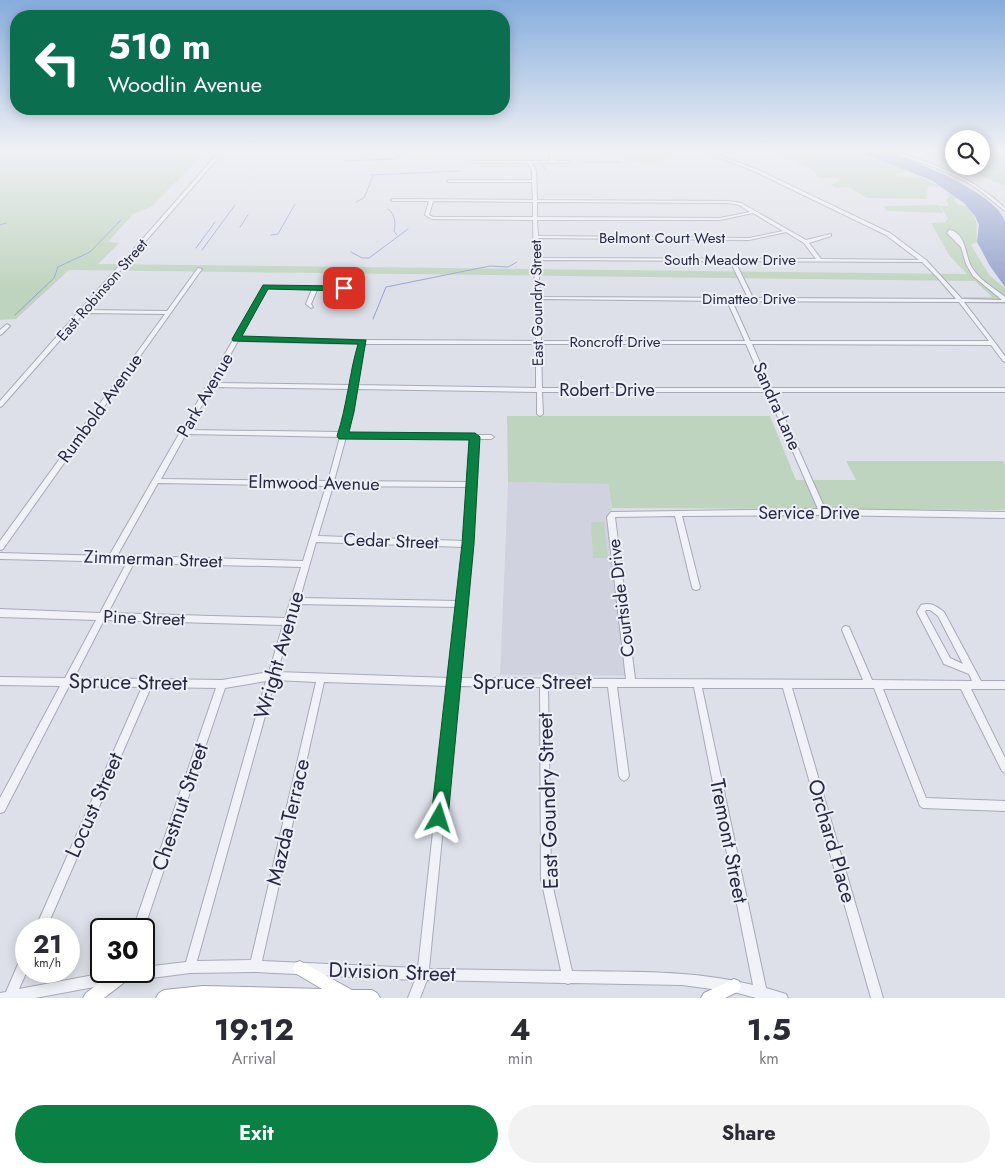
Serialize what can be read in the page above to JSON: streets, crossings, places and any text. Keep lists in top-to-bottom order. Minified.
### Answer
{"streets":{"street":["Belmont Court West","South Meadow Drive","East Robinson Street","Dimatteo Drive","East Goundry Street","Roncroff Drive","Robert Drive","Park Avenue","Sandra Lane","Rumbold Avenue","Elmwood Avenue","Service Drive","Cedar Street","Zimmerman Street","Courtside Drive","Pine Street","Wright Avenue","Spruce Street","Locust Street","Chestnut Street","Mazda Terrace","Tremont Street","Orchard Place","Division Street"]},"crossings":[["Belmont Court West","East Goundry Street"],["South Meadow Drive","East Goundry Street"],["Dimatteo Drive","East Goundry Street"],["Dimatteo Drive","Sandra Lane"],["East Goundry Street","Roncroff Drive"],["East Goundry Street","Robert Drive"],["East Goundry Street","Spruce Street"],["East Goundry Street","Division Street"],["Roncroff Drive","Park Avenue"],["Roncroff Drive","Sandra Lane"],["Roncroff Drive","Wright Avenue"],["Robert Drive","Park Avenue"],["Robert Drive","Sandra Lane"],["Robert Drive","Wright Avenue"],["Park Avenue","Elmwood Avenue"],["Park Avenue","Zimmerman Street"],["Sandra Lane","Service Drive"],["Elmwood Avenue","Wright Avenue"],["Service Drive","Courtside Drive"],["Cedar Street","Wright Avenue"],["Zimmerman Street","Wright Avenue"],["Courtside Drive","Spruce Street"],["Pine Street","Wright Avenue"],["Wright Avenue","Spruce Street"],["Wright Avenue","Division Street"],["Spruce Street","Locust Street"],["Spruce Street","Chestnut Street"],["Spruce Street","Mazda Terrace"],["Spruce Street","Tremont Street"],["Spruce Street","Orchard Place"],["Mazda Terrace","Division Street"],["Tremont Street","Division Street"]],"page":{"turn":["510 m","Woodlin Avenue"],"speed":"21 km/h","limit":"30","eta":["19:12","Arrival","4","min","1.5","km"],"buttons":["Exit","Share"]}}
